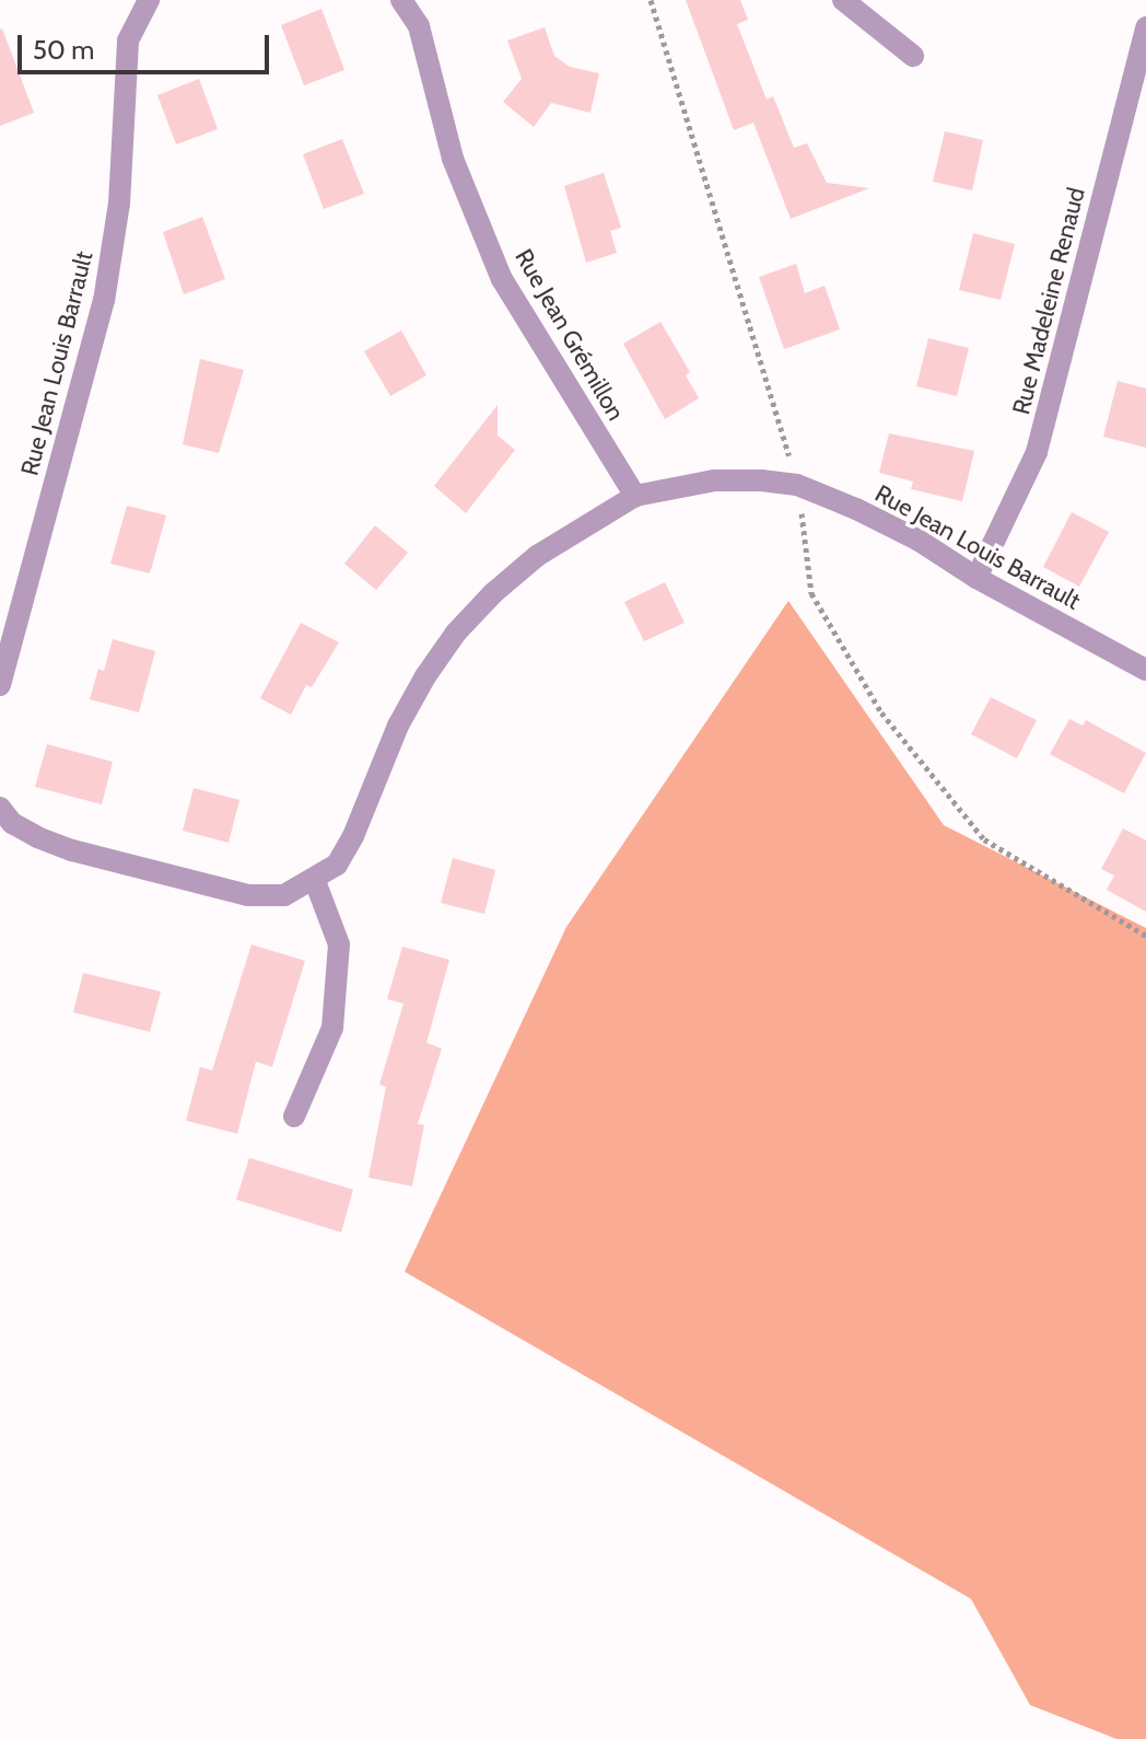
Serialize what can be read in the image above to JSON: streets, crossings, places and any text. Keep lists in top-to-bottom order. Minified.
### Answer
{"streets":{"street":["Rue Madeleine Renaud","Rue Jean Grémillon","Rue Jean Louis Barrault"]},"crossings":[["Rue Madeleine Renaud","Rue Jean Louis Barrault"],["Rue Jean Grémillon","Rue Jean Louis Barrault"]],"scale_bar":"50 m"}
